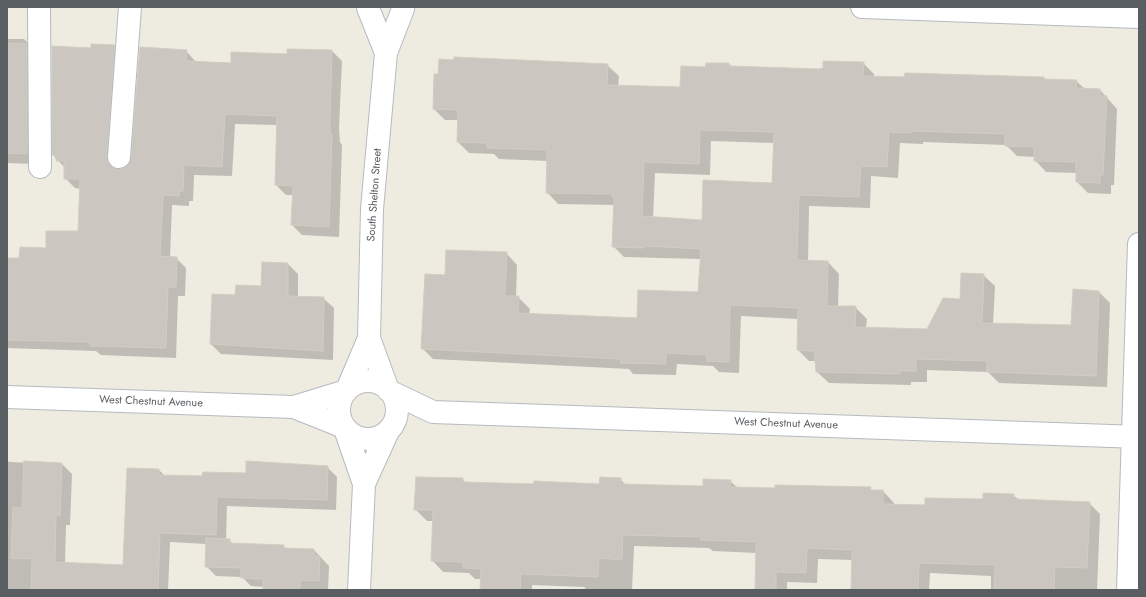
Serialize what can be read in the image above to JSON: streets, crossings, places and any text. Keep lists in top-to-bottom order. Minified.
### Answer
{"streets":{"street":["South Shelton Street","West Chestnut Avenue"]},"crossings":[["South Shelton Street","West Chestnut Avenue"]]}
